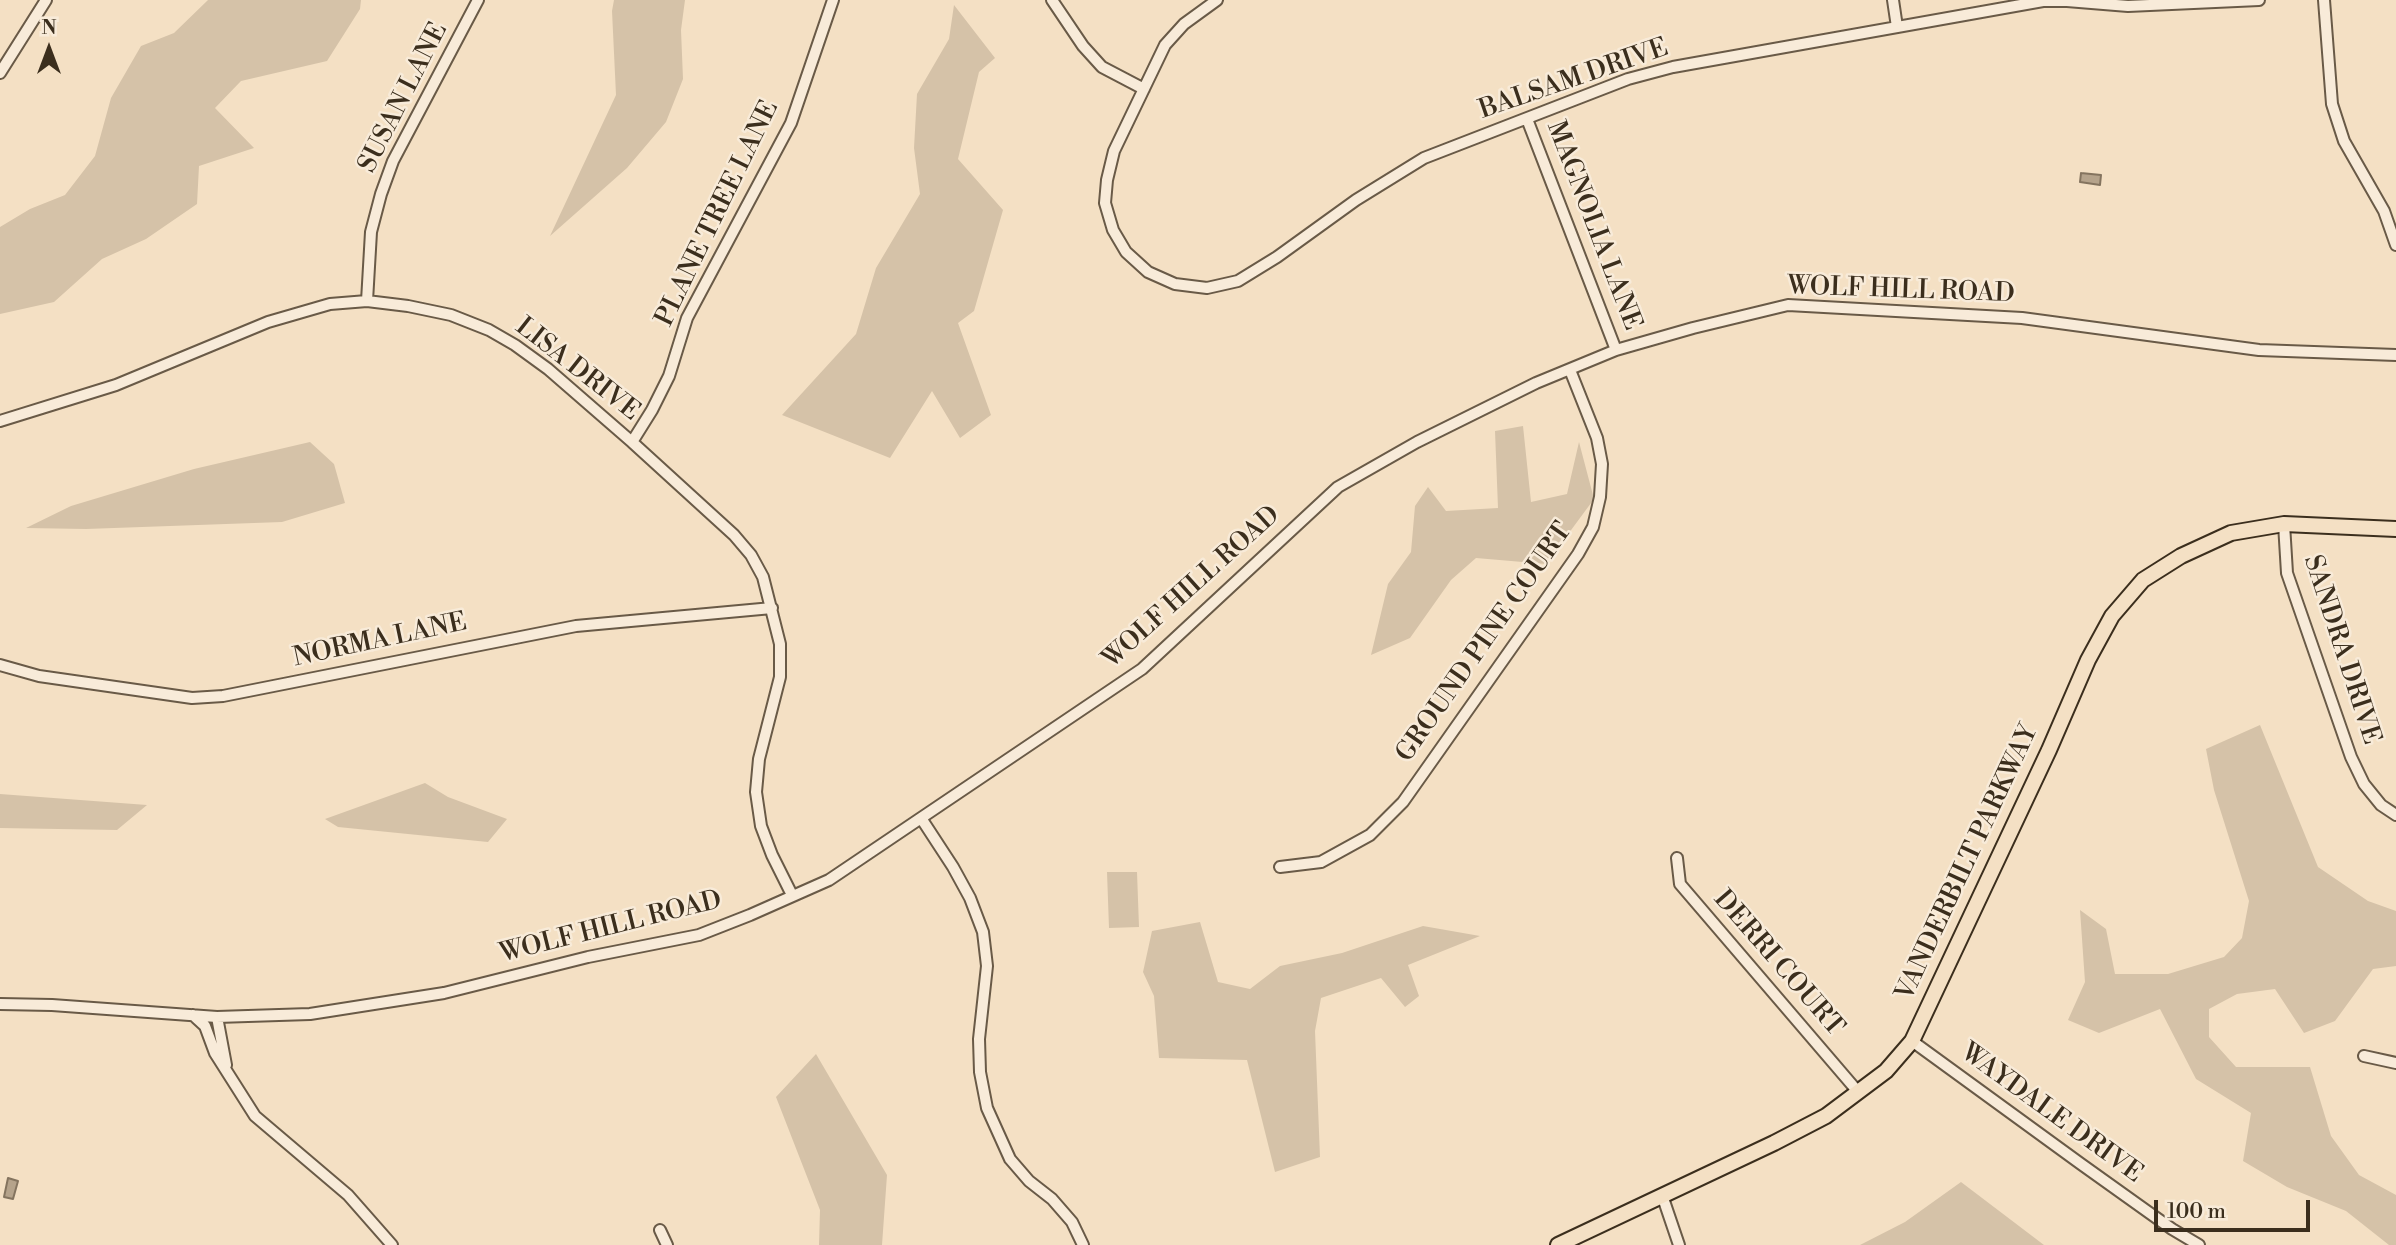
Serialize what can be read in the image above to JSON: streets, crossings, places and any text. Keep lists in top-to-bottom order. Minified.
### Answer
{"streets":{"main road":["VANDERBILT PARKWAY"],"street":["BALSAM DRIVE","SUSAN LANE","PLANE TREE LANE","MAGNOLIA LANE","WOLF HILL ROAD","LISA DRIVE","NORMA LANE","GROUND PINE COURT","SANDRA DRIVE","DERRI COURT","WAYDALE DRIVE"]},"crossings":[["BALSAM DRIVE","MAGNOLIA LANE"],["SUSAN LANE","LISA DRIVE"],["PLANE TREE LANE","LISA DRIVE"],["MAGNOLIA LANE","WOLF HILL ROAD"],["WOLF HILL ROAD","LISA DRIVE"],["WOLF HILL ROAD","GROUND PINE COURT"],["LISA DRIVE","NORMA LANE"],["SANDRA DRIVE","VANDERBILT PARKWAY"],["VANDERBILT PARKWAY","DERRI COURT"],["VANDERBILT PARKWAY","WAYDALE DRIVE"]],"scale_bar":"100 m","north":"top"}
